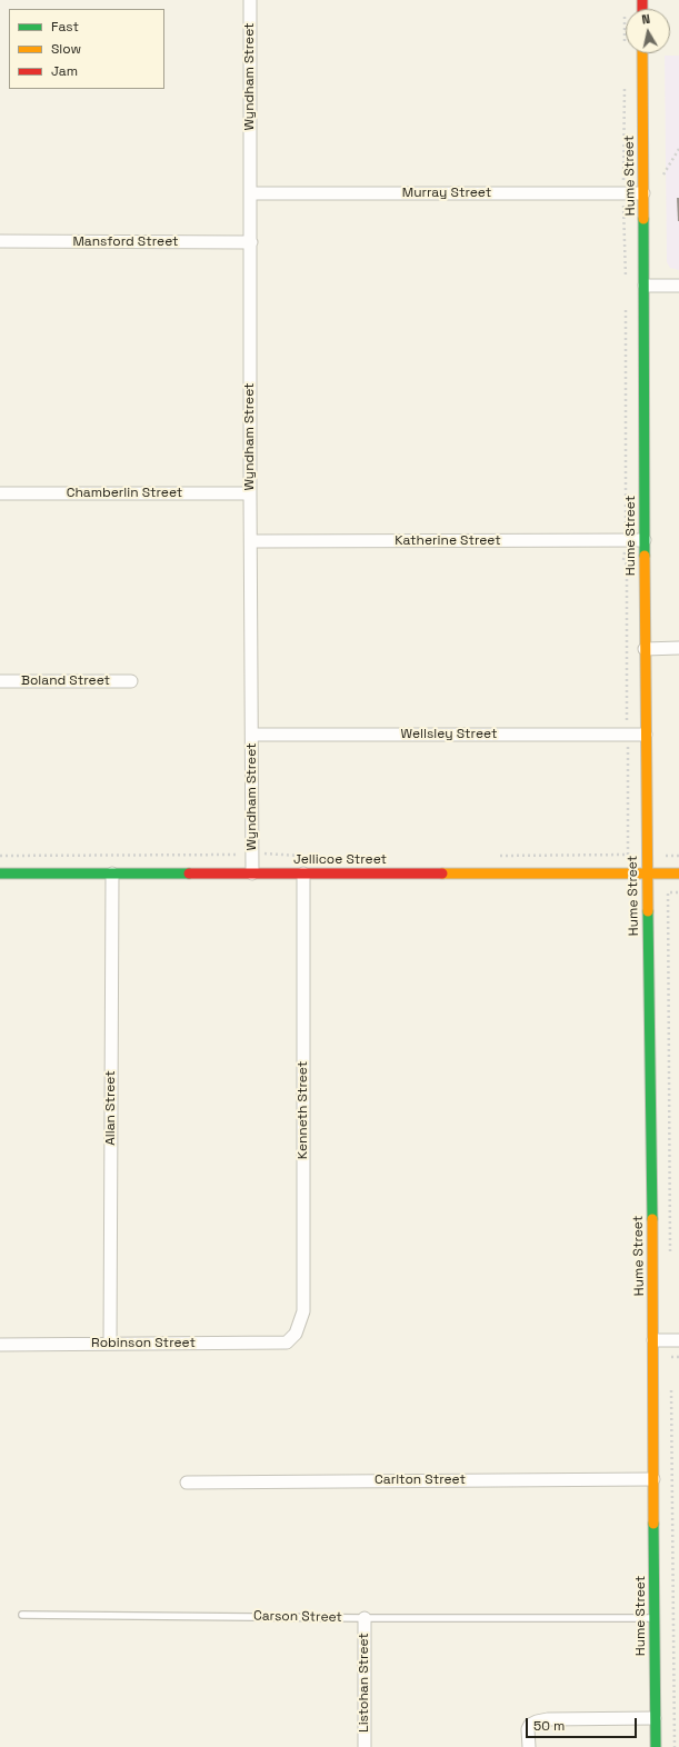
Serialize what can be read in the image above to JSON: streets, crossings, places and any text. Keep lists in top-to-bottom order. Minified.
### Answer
{"streets":{"street":["Wyndham Street","Hume Street","Murray Street","Mansford Street","Chamberlin Street","Katherine Street","Boland Street","Wellsley Street","Jellicoe Street","Allan Street","Kenneth Street","Robinson Street","Carlton Street","Listohan Street"],"lane":["Carson Street"]},"crossings":[["Wyndham Street","Murray Street"],["Wyndham Street","Mansford Street"],["Wyndham Street","Chamberlin Street"],["Wyndham Street","Katherine Street"],["Wyndham Street","Wellsley Street"],["Wyndham Street","Jellicoe Street"],["Hume Street","Murray Street"],["Hume Street","Katherine Street"],["Hume Street","Wellsley Street"],["Hume Street","Jellicoe Street"],["Hume Street","Carlton Street"],["Hume Street","Carson Street"],["Jellicoe Street","Allan Street"],["Jellicoe Street","Kenneth Street"],["Allan Street","Robinson Street"],["Kenneth Street","Robinson Street"],["Carson Street","Listohan Street"]],"legend":["Fast","Slow","Jam"],"scale_bar":"50 m","north":"top"}
